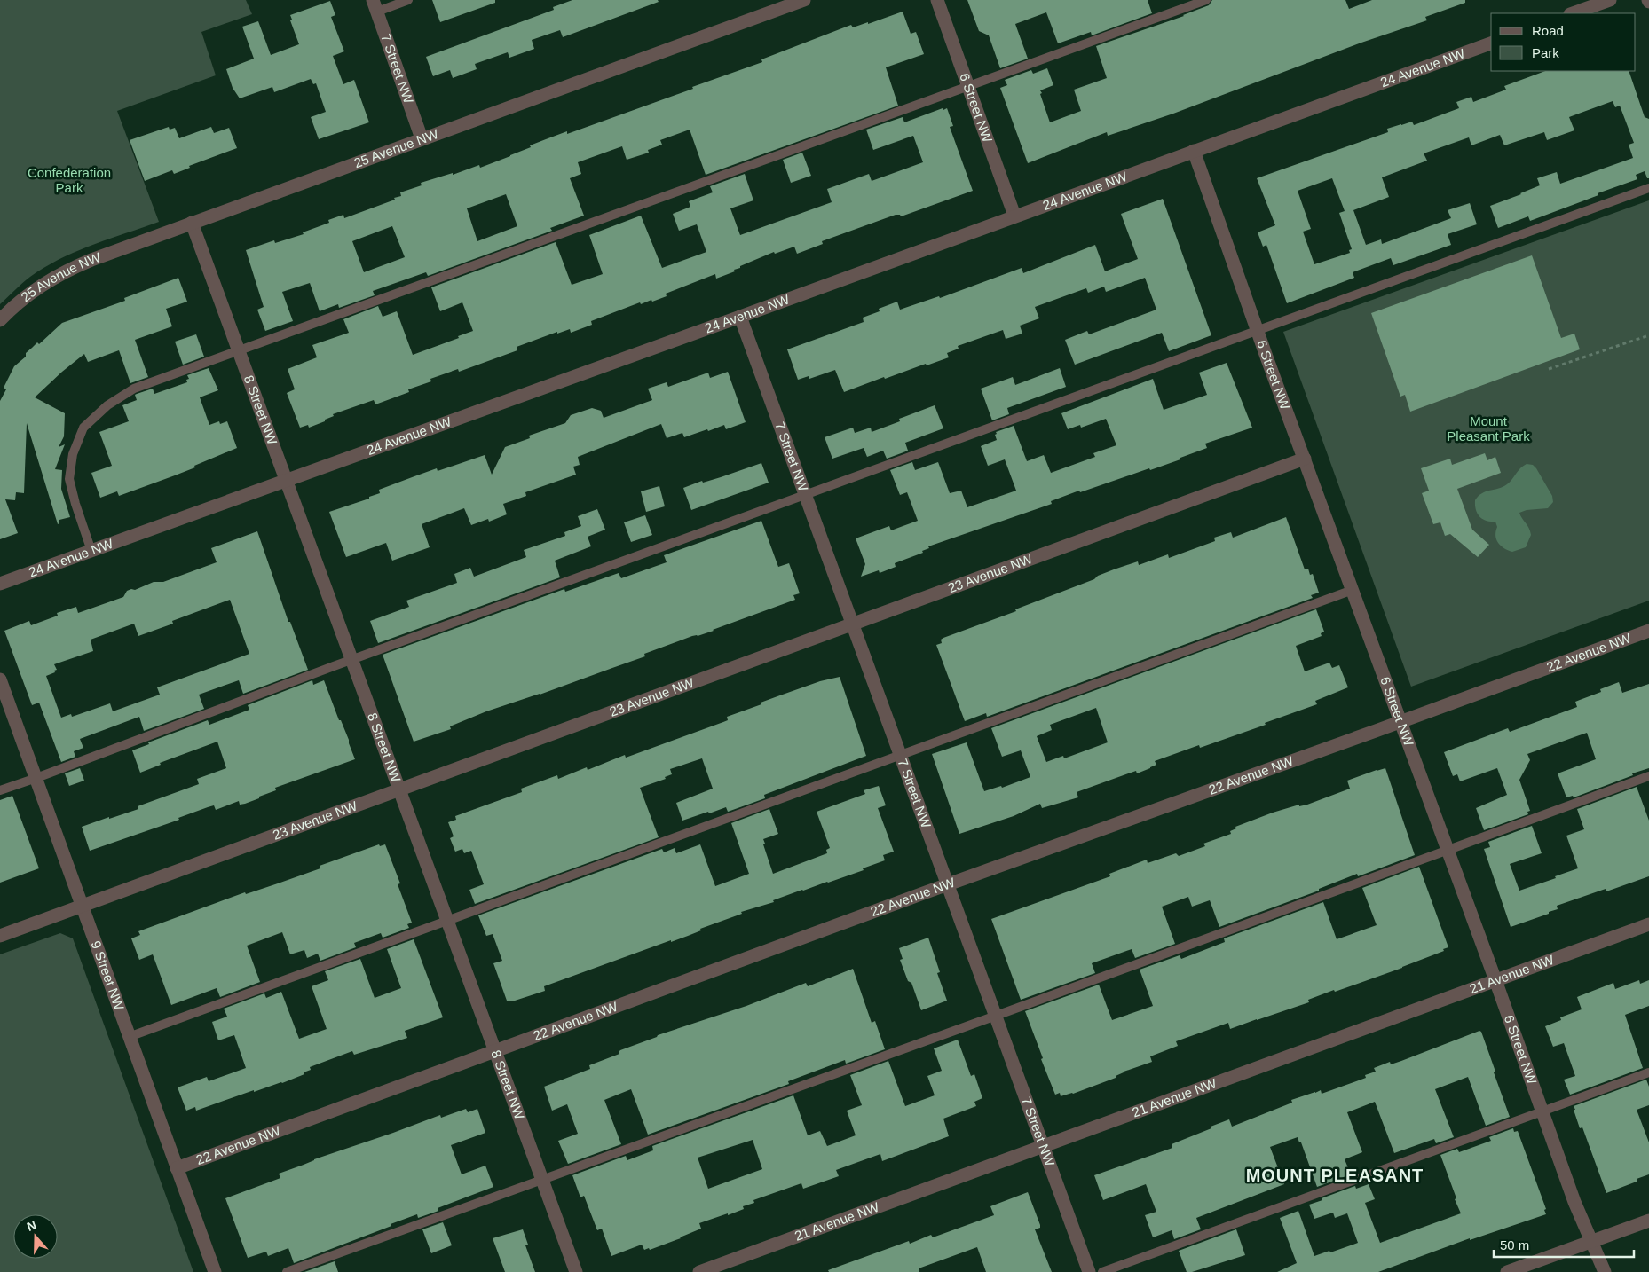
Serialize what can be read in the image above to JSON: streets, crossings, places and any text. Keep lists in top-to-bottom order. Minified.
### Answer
{"streets":{"street":["24 Avenue NW","7 Street NW","6 Street NW","25 Avenue NW","8 Street NW","23 Avenue NW","22 Avenue NW","21 Avenue NW","9 Street NW"]},"crossings":[["24 Avenue NW","7 Street NW"],["24 Avenue NW","6 Street NW"],["24 Avenue NW","8 Street NW"],["7 Street NW","25 Avenue NW"],["7 Street NW","23 Avenue NW"],["7 Street NW","22 Avenue NW"],["7 Street NW","21 Avenue NW"],["6 Street NW","23 Avenue NW"],["6 Street NW","22 Avenue NW"],["6 Street NW","21 Avenue NW"],["25 Avenue NW","8 Street NW"],["8 Street NW","23 Avenue NW"],["8 Street NW","22 Avenue NW"],["23 Avenue NW","9 Street NW"],["22 Avenue NW","9 Street NW"]],"districts":["MOUNT PLEASANT"],"parks":["Confederation Park","Mount Pleasant Park"],"legend":["Road","Park"],"scale_bar":"50 m","north":"top"}
